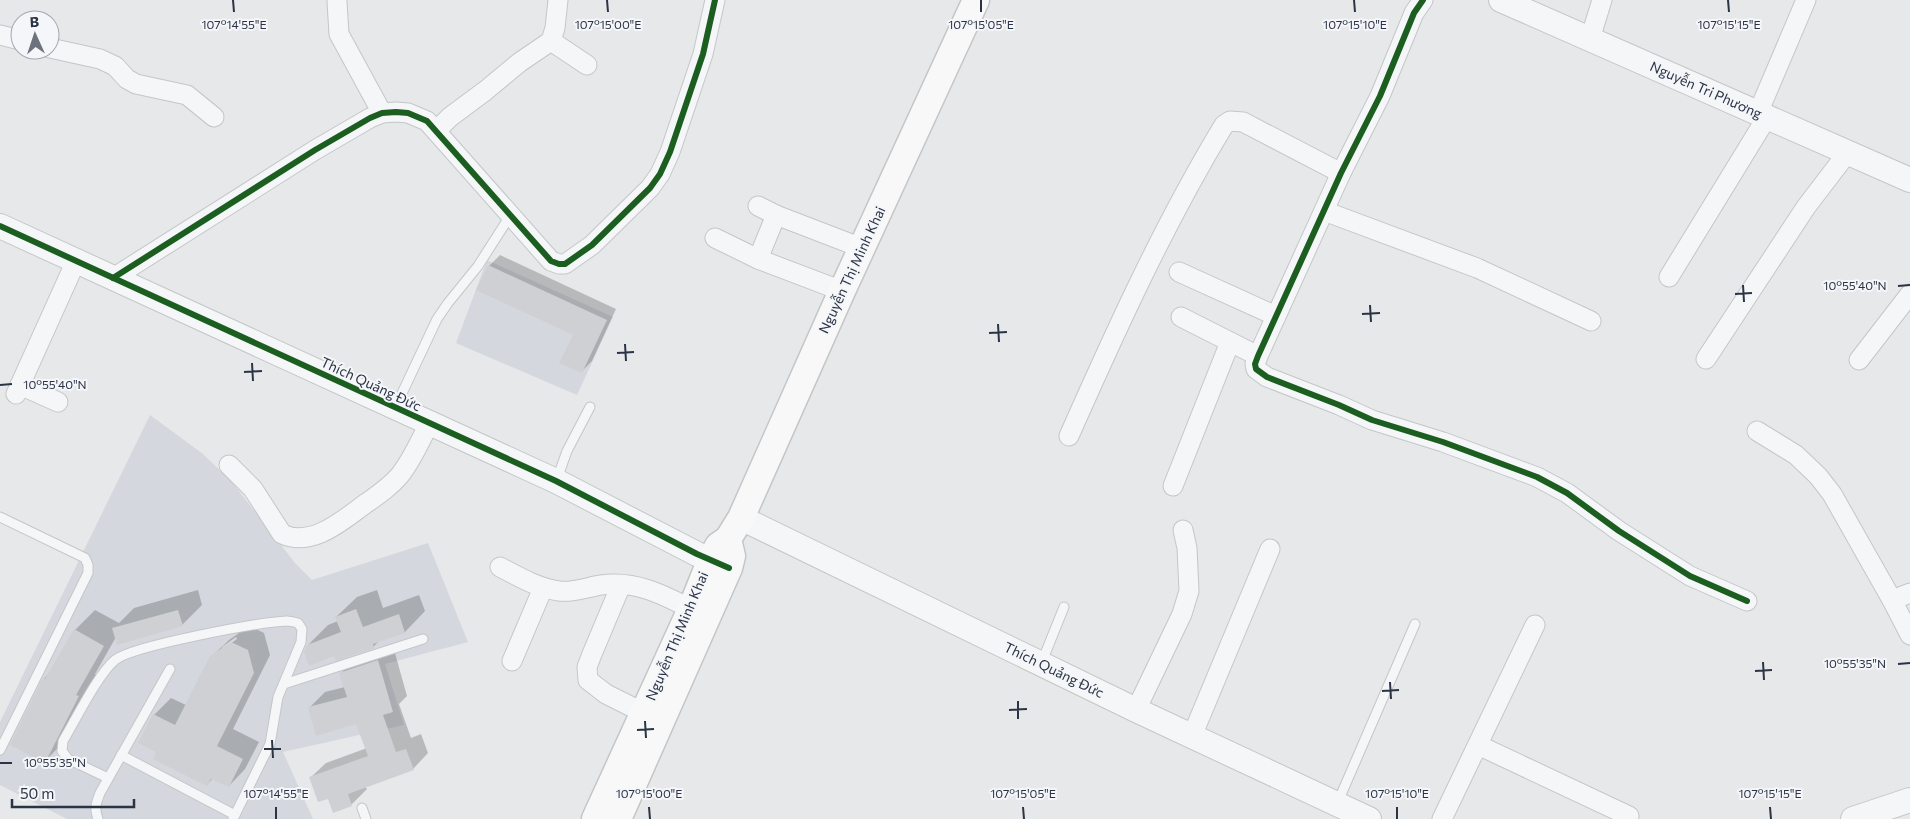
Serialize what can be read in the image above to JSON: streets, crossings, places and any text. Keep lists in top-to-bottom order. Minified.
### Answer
{"streets":{"main road":["Nguyễn Thị Minh Khai"],"street":["Nguyễn Tri Phương","Thích Quảng Đức"]},"crossings":[["Nguyễn Thị Minh Khai","Thích Quảng Đức"]],"scale_bar":"50 m","north":"top","coordinates":["107°14'55\"E","107°15'00\"E","107°15'05\"E","107°15'10\"E","107°15'15\"E","10°55'40\"N","10°55'35\"N"]}
